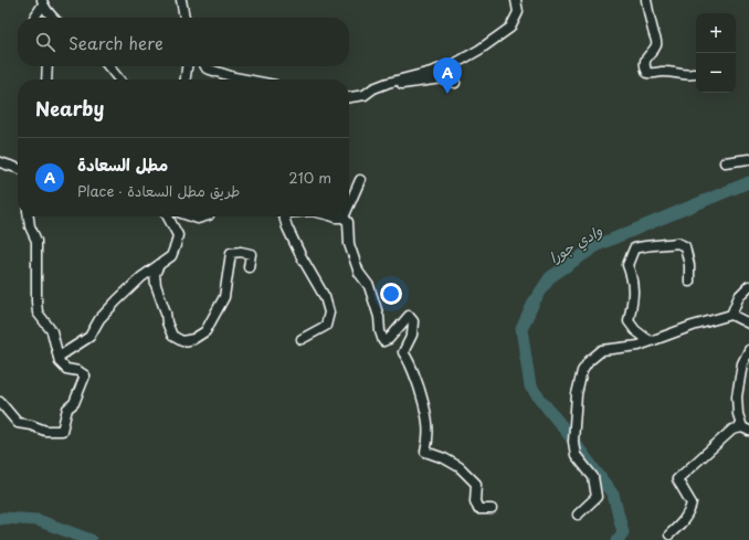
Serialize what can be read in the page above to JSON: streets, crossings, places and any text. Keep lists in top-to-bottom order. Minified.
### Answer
{"water":["وادي جورا"],"page":{"map_buttons":["+","−"],"search":"Search here","pins":"A","heading":"Nearby","list":[{"mark":"A","name":"مطل السعادة","note":"Place · طريق مطل السعادة","value":"210 m"}]}}
